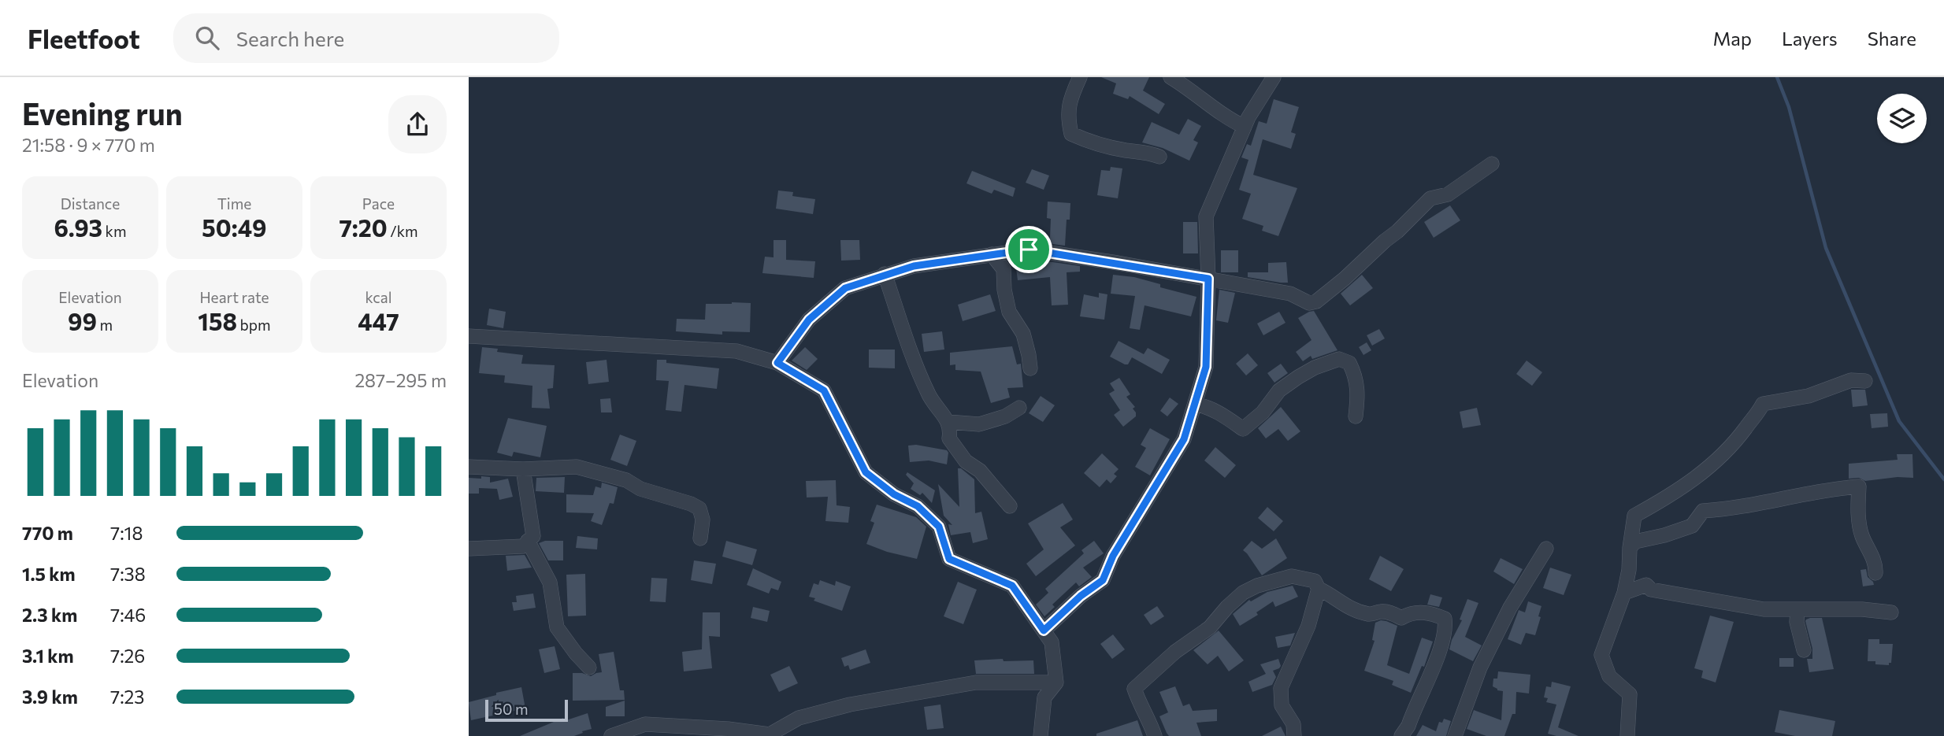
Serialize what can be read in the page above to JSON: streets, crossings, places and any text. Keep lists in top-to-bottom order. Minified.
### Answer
{"scale_bar":"50 m","page":{"header":"Fleetfoot","search":"Search here","nav":["Map","Layers","Share"],"heading":["Evening run","21:58 · 9 × 770 m"],"stats":[["Distance","6.93 km"],["Time","50:49"],["Pace","7:20 /km"],["Elevation","99 m"],["Heart rate","158 bpm"],["kcal","447"]],"chart":["Elevation","287–295 m"],"list":[{"name":"770 m","note":"7:18"},{"name":"1.5 km","note":"7:38"},{"name":"2.3 km","note":"7:46"},{"name":"3.1 km","note":"7:26"},{"name":"3.9 km","note":"7:23"}],"scale":"50 m"}}
